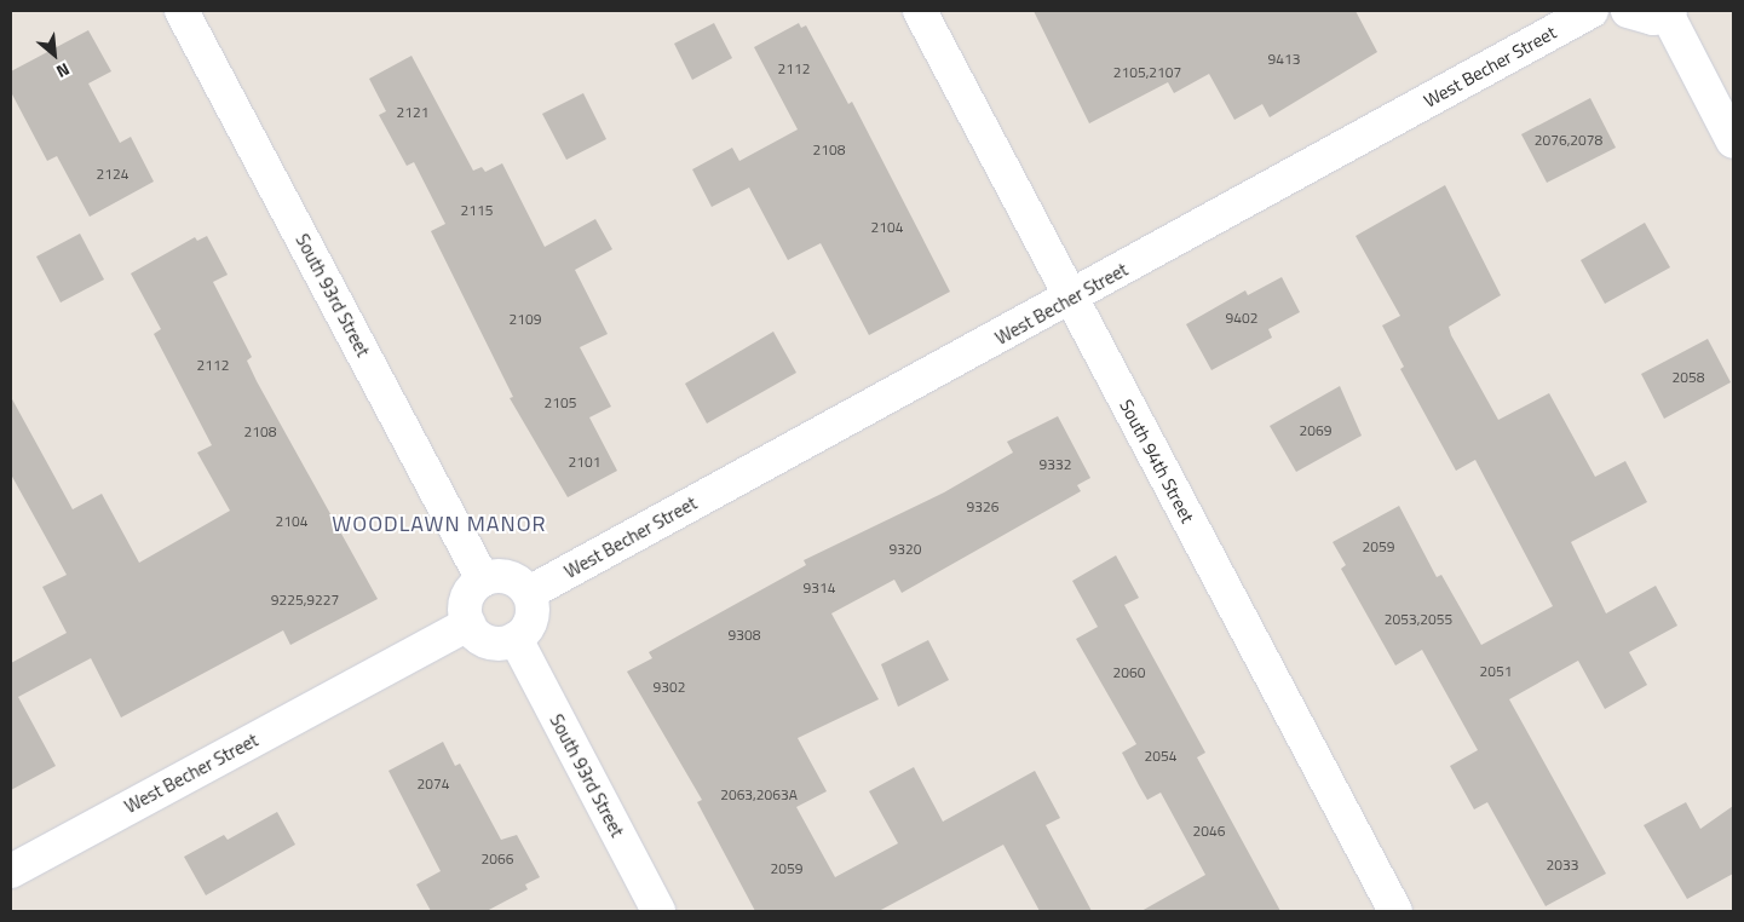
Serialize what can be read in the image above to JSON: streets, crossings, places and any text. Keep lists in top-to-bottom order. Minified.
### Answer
{"streets":{"street":["West Becher Street","South 93rd Street","South 94th Street"]},"crossings":[["West Becher Street","South 93rd Street"],["West Becher Street","South 94th Street"]],"districts":["WOODLAWN MANOR"],"house_numbers":["9413","2112","2105,2107","2121","2076,2078","2108","2124","2115","2104","9402","2109","2112","2058","2105","2069","2108","2101","9332","9326","2104","2059","9320","9314","9225,9227","2053,2055","9308","2051","2060","9302","2054","2074","2063,2063A","2046","2066","2033","2059"],"north":"bottom right"}
